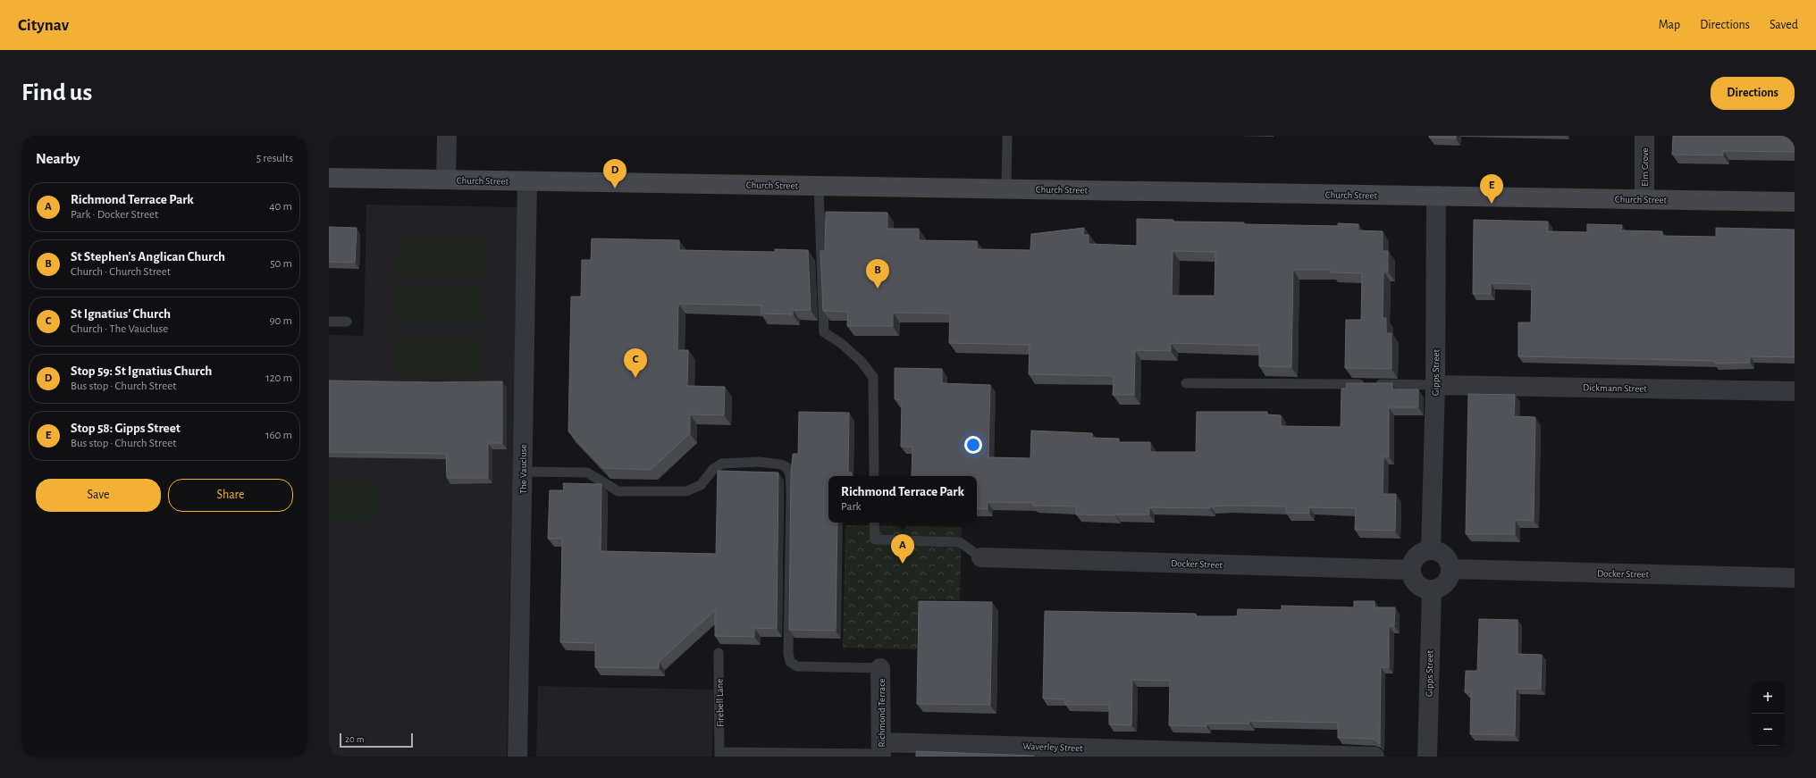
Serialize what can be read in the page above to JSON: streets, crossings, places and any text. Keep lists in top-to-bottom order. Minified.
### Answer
{"streets":{"main road":["Church Street"],"street":["Elm Grove","Gipps Street","Dickmann Street","The Vaucluse","Docker Street","Richmond Terrace","Waverley Street"],"lane":["Firebell Lane"]},"crossings":[["Elm Grove","Church Street"],["Church Street","Gipps Street"],["Church Street","The Vaucluse"],["Gipps Street","Dickmann Street"],["Gipps Street","Docker Street"],["Firebell Lane","Richmond Terrace"],["Firebell Lane","Waverley Street"],["Richmond Terrace","Waverley Street"]],"scale_bar":"20 m","page":{"header":"Citynav","nav":["Map","Directions","Saved"],"buttons":["Directions",["Save","Share"]],"title":"Find us","heading":["Nearby","5 results"],"pins":["D","E","B","C","A"],"list":[{"mark":"A","name":"Richmond Terrace Park","note":"Park · Docker Street","value":"40 m"},{"mark":"B","name":"St Stephen's Anglican Church","note":"Church · Church Street","value":"50 m"},{"mark":"C","name":"St Ignatius' Church","note":"Church · The Vaucluse","value":"90 m"},{"mark":"D","name":"Stop 59: St Ignatius Church","note":"Bus stop · Church Street","value":"120 m"},{"mark":"E","name":"Stop 58: Gipps Street","note":"Bus stop · Church Street","value":"160 m"}],"popup":["Richmond Terrace Park","Park"],"map_buttons":["+","−"],"scale":"20 m"}}
